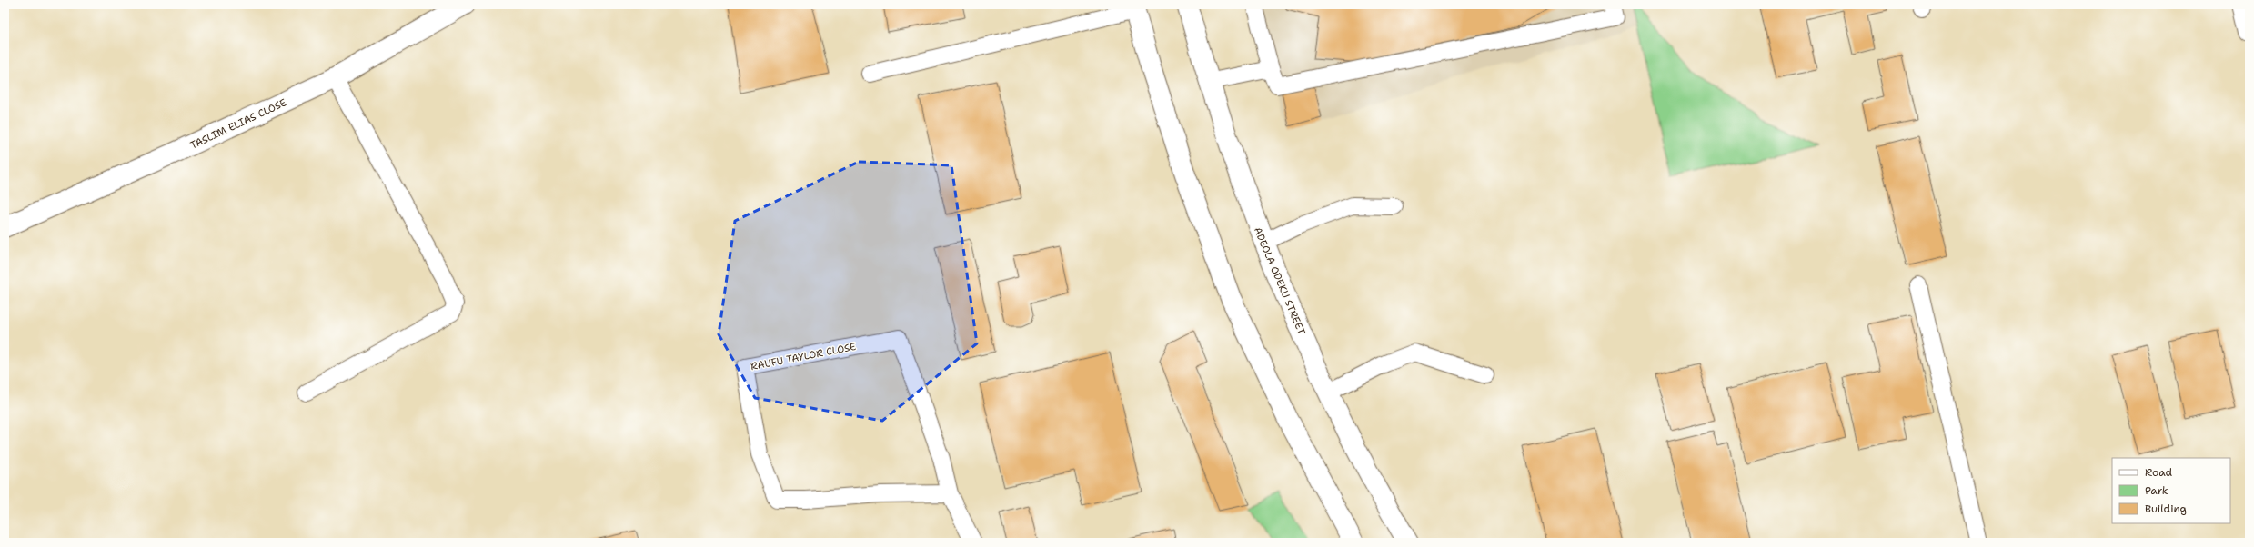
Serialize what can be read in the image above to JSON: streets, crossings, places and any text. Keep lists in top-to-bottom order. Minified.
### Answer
{"streets":{"main road":["TASLIM ELIAS CLOSE","ADEOLA ODEKU STREET"],"lane":["RAUFU TAYLOR CLOSE"]},"legend":["Road","Park","Building"]}
